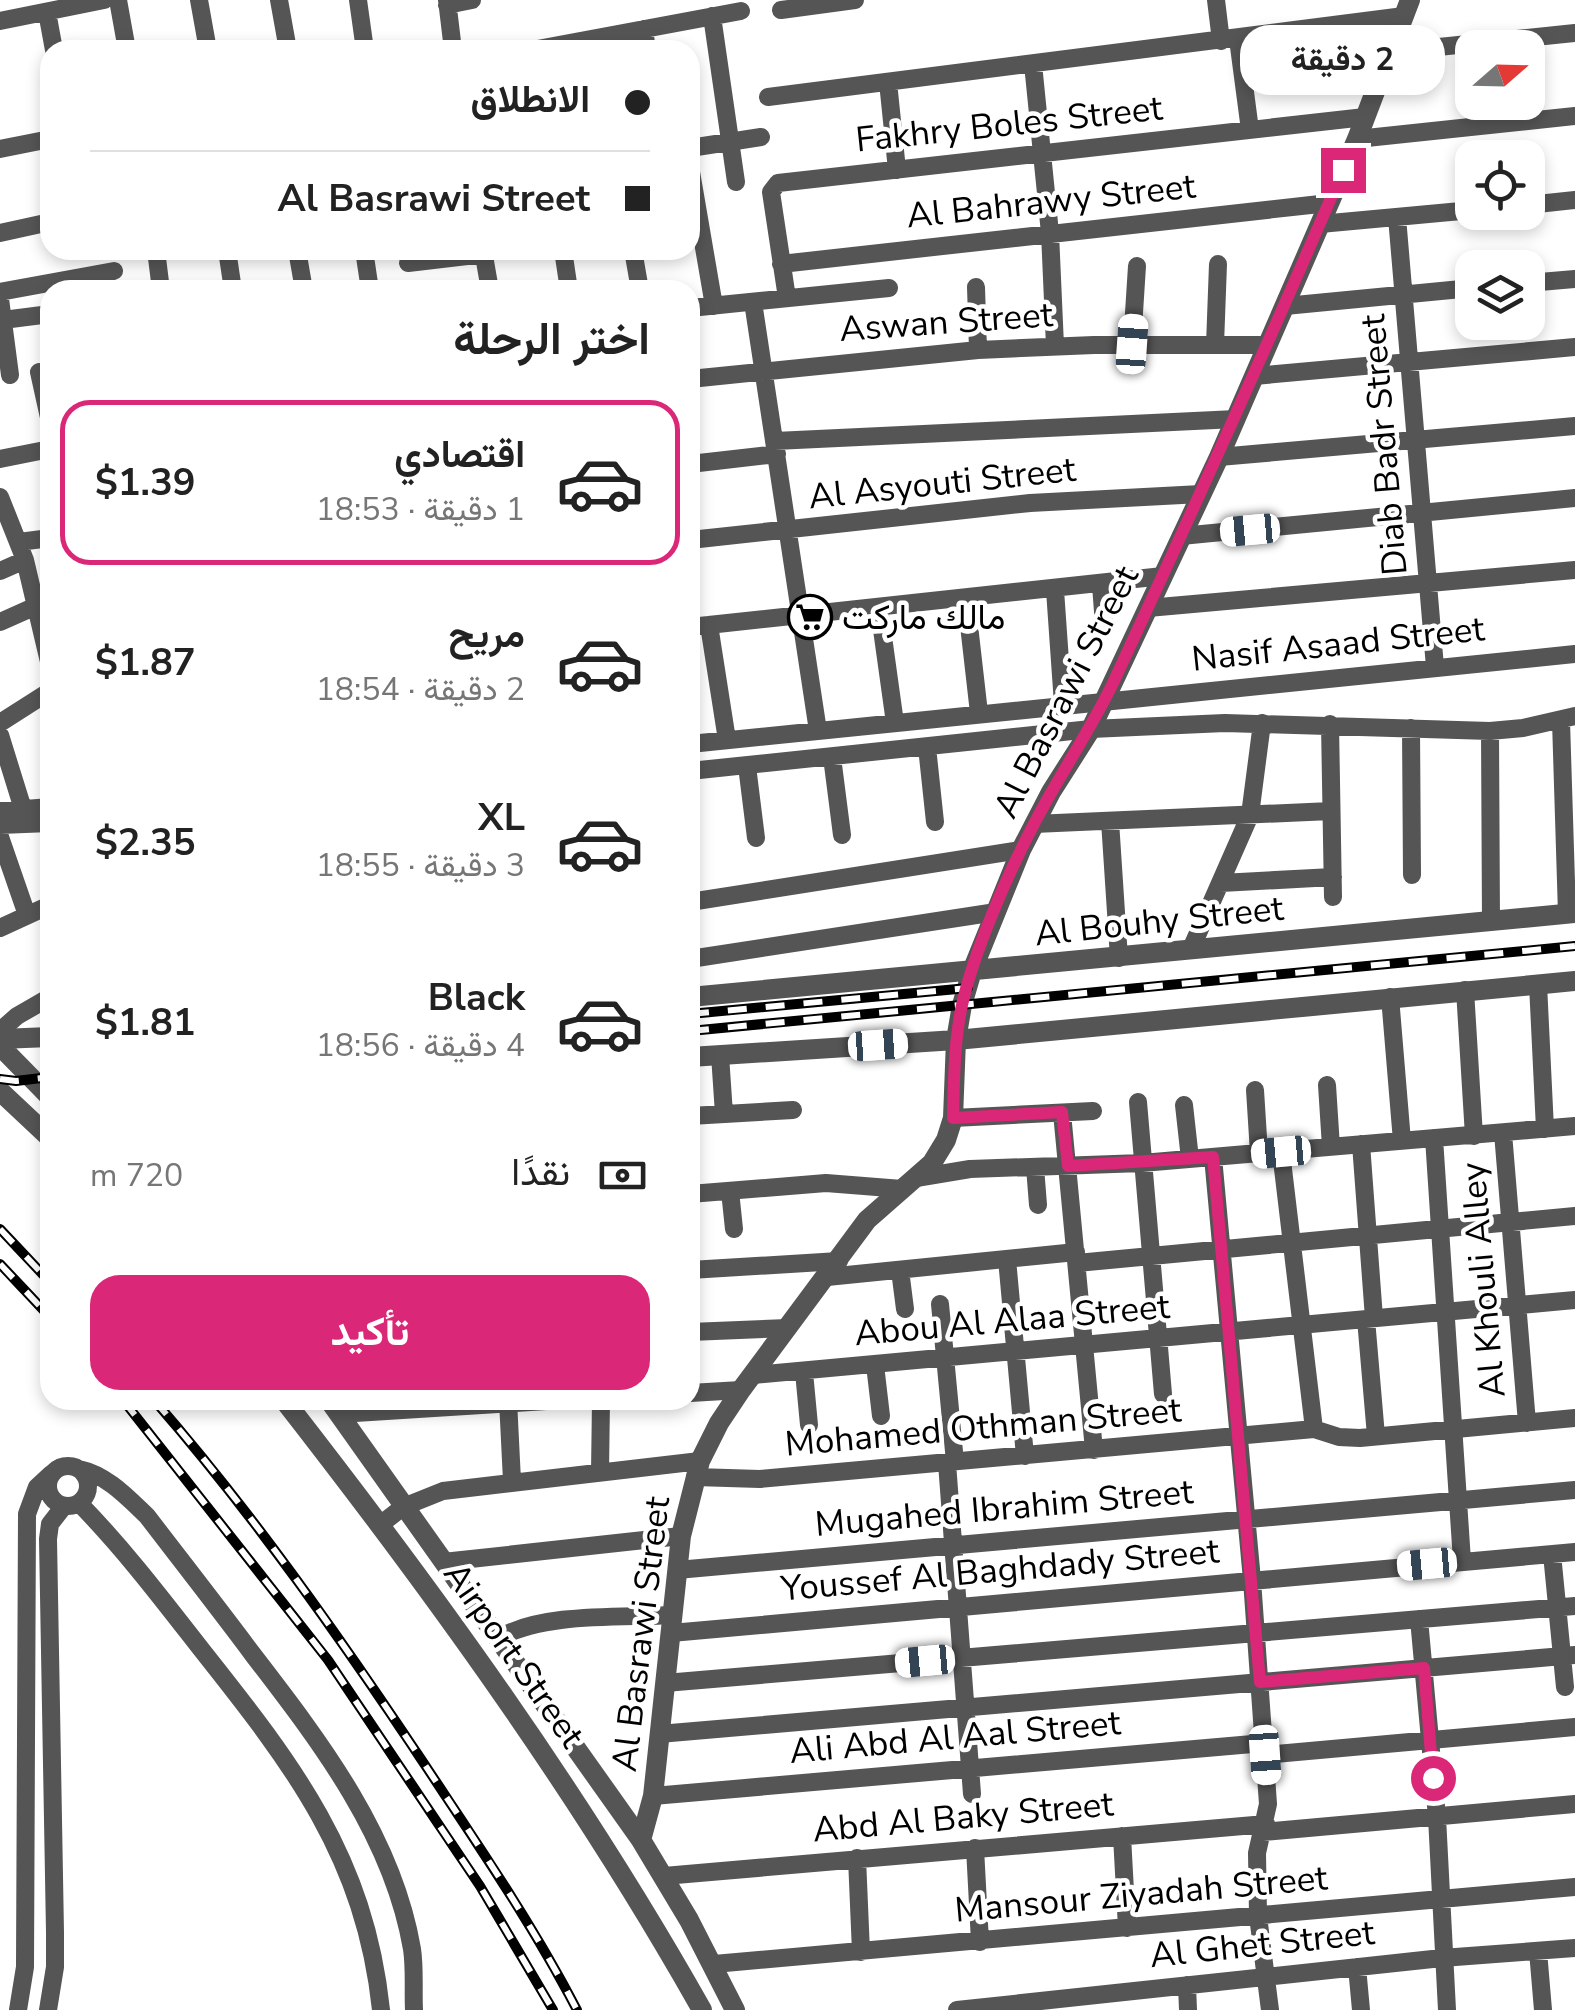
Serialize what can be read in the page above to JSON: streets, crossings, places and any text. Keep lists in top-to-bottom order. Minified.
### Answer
{"streets":{"street":["Fakhry Boles Street","Al Bahrawy Street","Aswan Street","Diab Badr Street","Al Asyouti Street","Nasif Asaad Street","Al Basrawi Street","Al Bouhy Street","Al Khouli Alley","Abou Al Alaa Street","Mohamed Othman Street","Mugahed Ibrahim Street","Youssef Al Baghdady Street","Airport Street","Ali Abd Al Aal Street","Abd Al Baky Street","Mansour Ziyadah Street","Al Ghet Street"]},"crossings":[["Fakhry Boles Street","Al Bahrawy Street"],["Fakhry Boles Street","Al Basrawi Street"],["Al Bahrawy Street","Al Basrawi Street"],["Aswan Street","Al Basrawi Street"],["Diab Badr Street","Nasif Asaad Street"],["Al Asyouti Street","Al Basrawi Street"],["Nasif Asaad Street","Al Basrawi Street"],["Al Basrawi Street","Al Bouhy Street"],["Al Basrawi Street","Abou Al Alaa Street"],["Al Basrawi Street","Mohamed Othman Street"],["Al Basrawi Street","Mugahed Ibrahim Street"],["Al Basrawi Street","Youssef Al Baghdady Street"],["Al Basrawi Street","Airport Street"],["Al Basrawi Street","Ali Abd Al Aal Street"],["Al Khouli Alley","Abou Al Alaa Street"],["Al Khouli Alley","Mohamed Othman Street"],["Mohamed Othman Street","Airport Street"],["Youssef Al Baghdady Street","Airport Street"],["Airport Street","Abd Al Baky Street"],["Airport Street","Mansour Ziyadah Street"]],"places":{"supermarket":["مالك ماركت"]},"north":"right","page":{"bubble":"2 دقيقة","banner":["الانطلاق","Al Basrawi Street"],"heading":"اختر الرحلة","list":[{"name":"اقتصادي","note":"1 دقيقة · 18:53","value":"$1.39"},{"name":"مريح","note":"2 دقيقة · 18:54","value":"$1.87"},{"name":"XL","note":"3 دقيقة · 18:55","value":"$2.35"},{"name":"Black","note":"4 دقيقة · 18:56","value":"$1.81"}],"pay":["نقدًا","720 m"],"buttons":"تأكيد"}}
